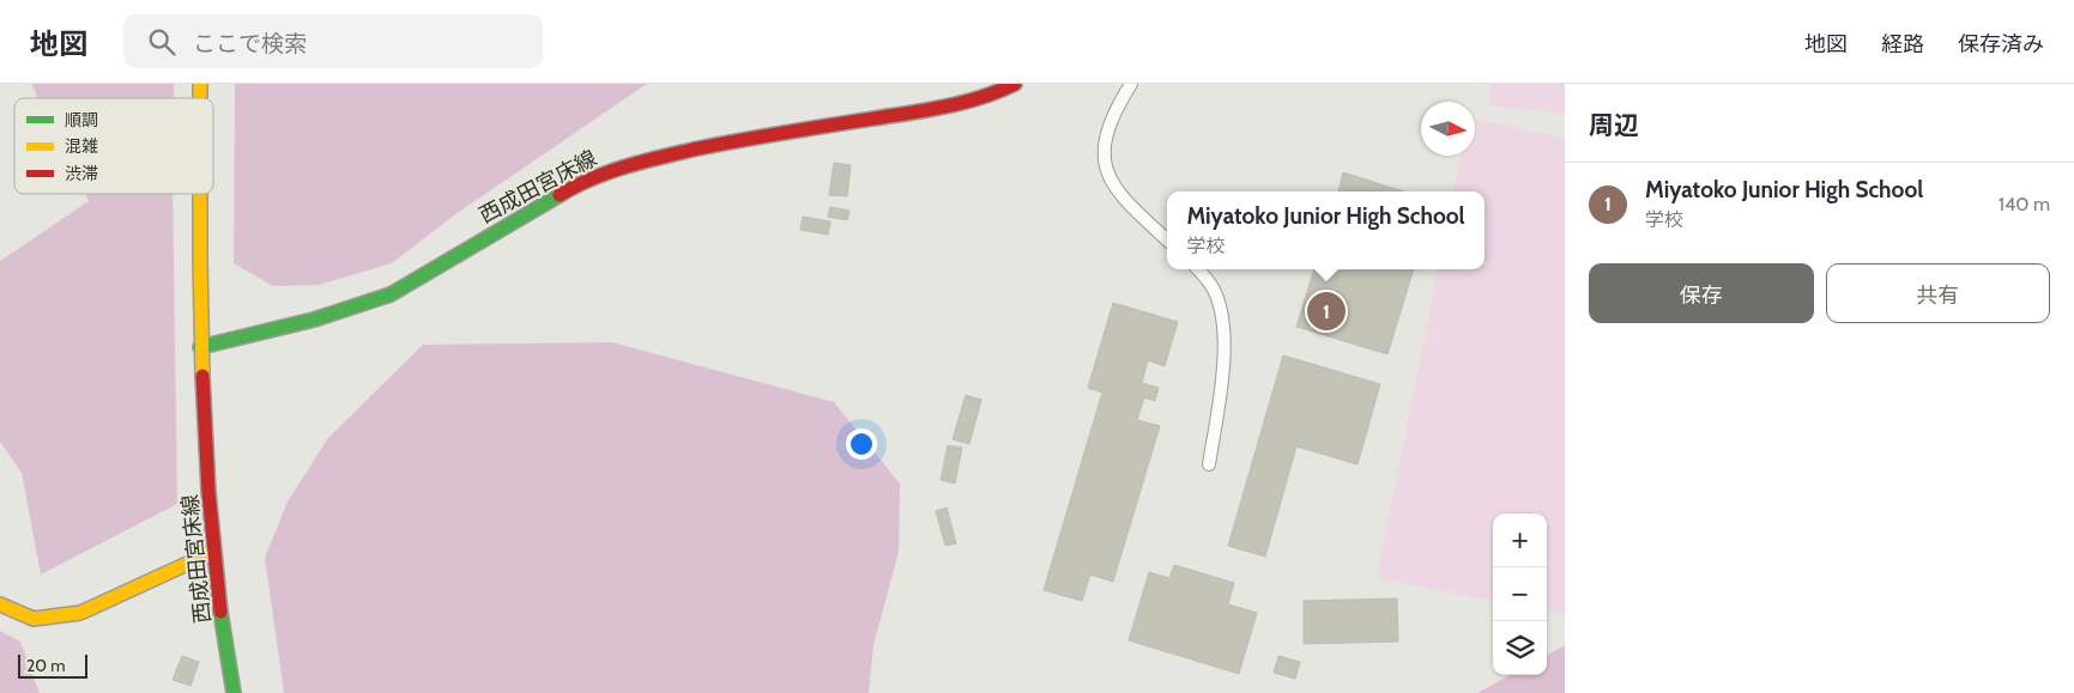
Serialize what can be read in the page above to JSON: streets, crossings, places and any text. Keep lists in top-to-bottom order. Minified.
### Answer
{"streets":{"main road":["西成田宮床線"]},"legend":["順調","混雑","渋滞"],"scale_bar":"20 m","north":"right","page":{"header":"地図","search":"ここで検索","nav":["地図","経路","保存済み"],"heading":"周辺","list":[{"mark":"1","name":"Miyatoko Junior High School","note":"学校","value":"140 m"}],"popup":["Miyatoko Junior High School","学校"],"buttons":["保存","共有"],"pins":"1","map_buttons":["+","−"],"scale":"20 m"}}
